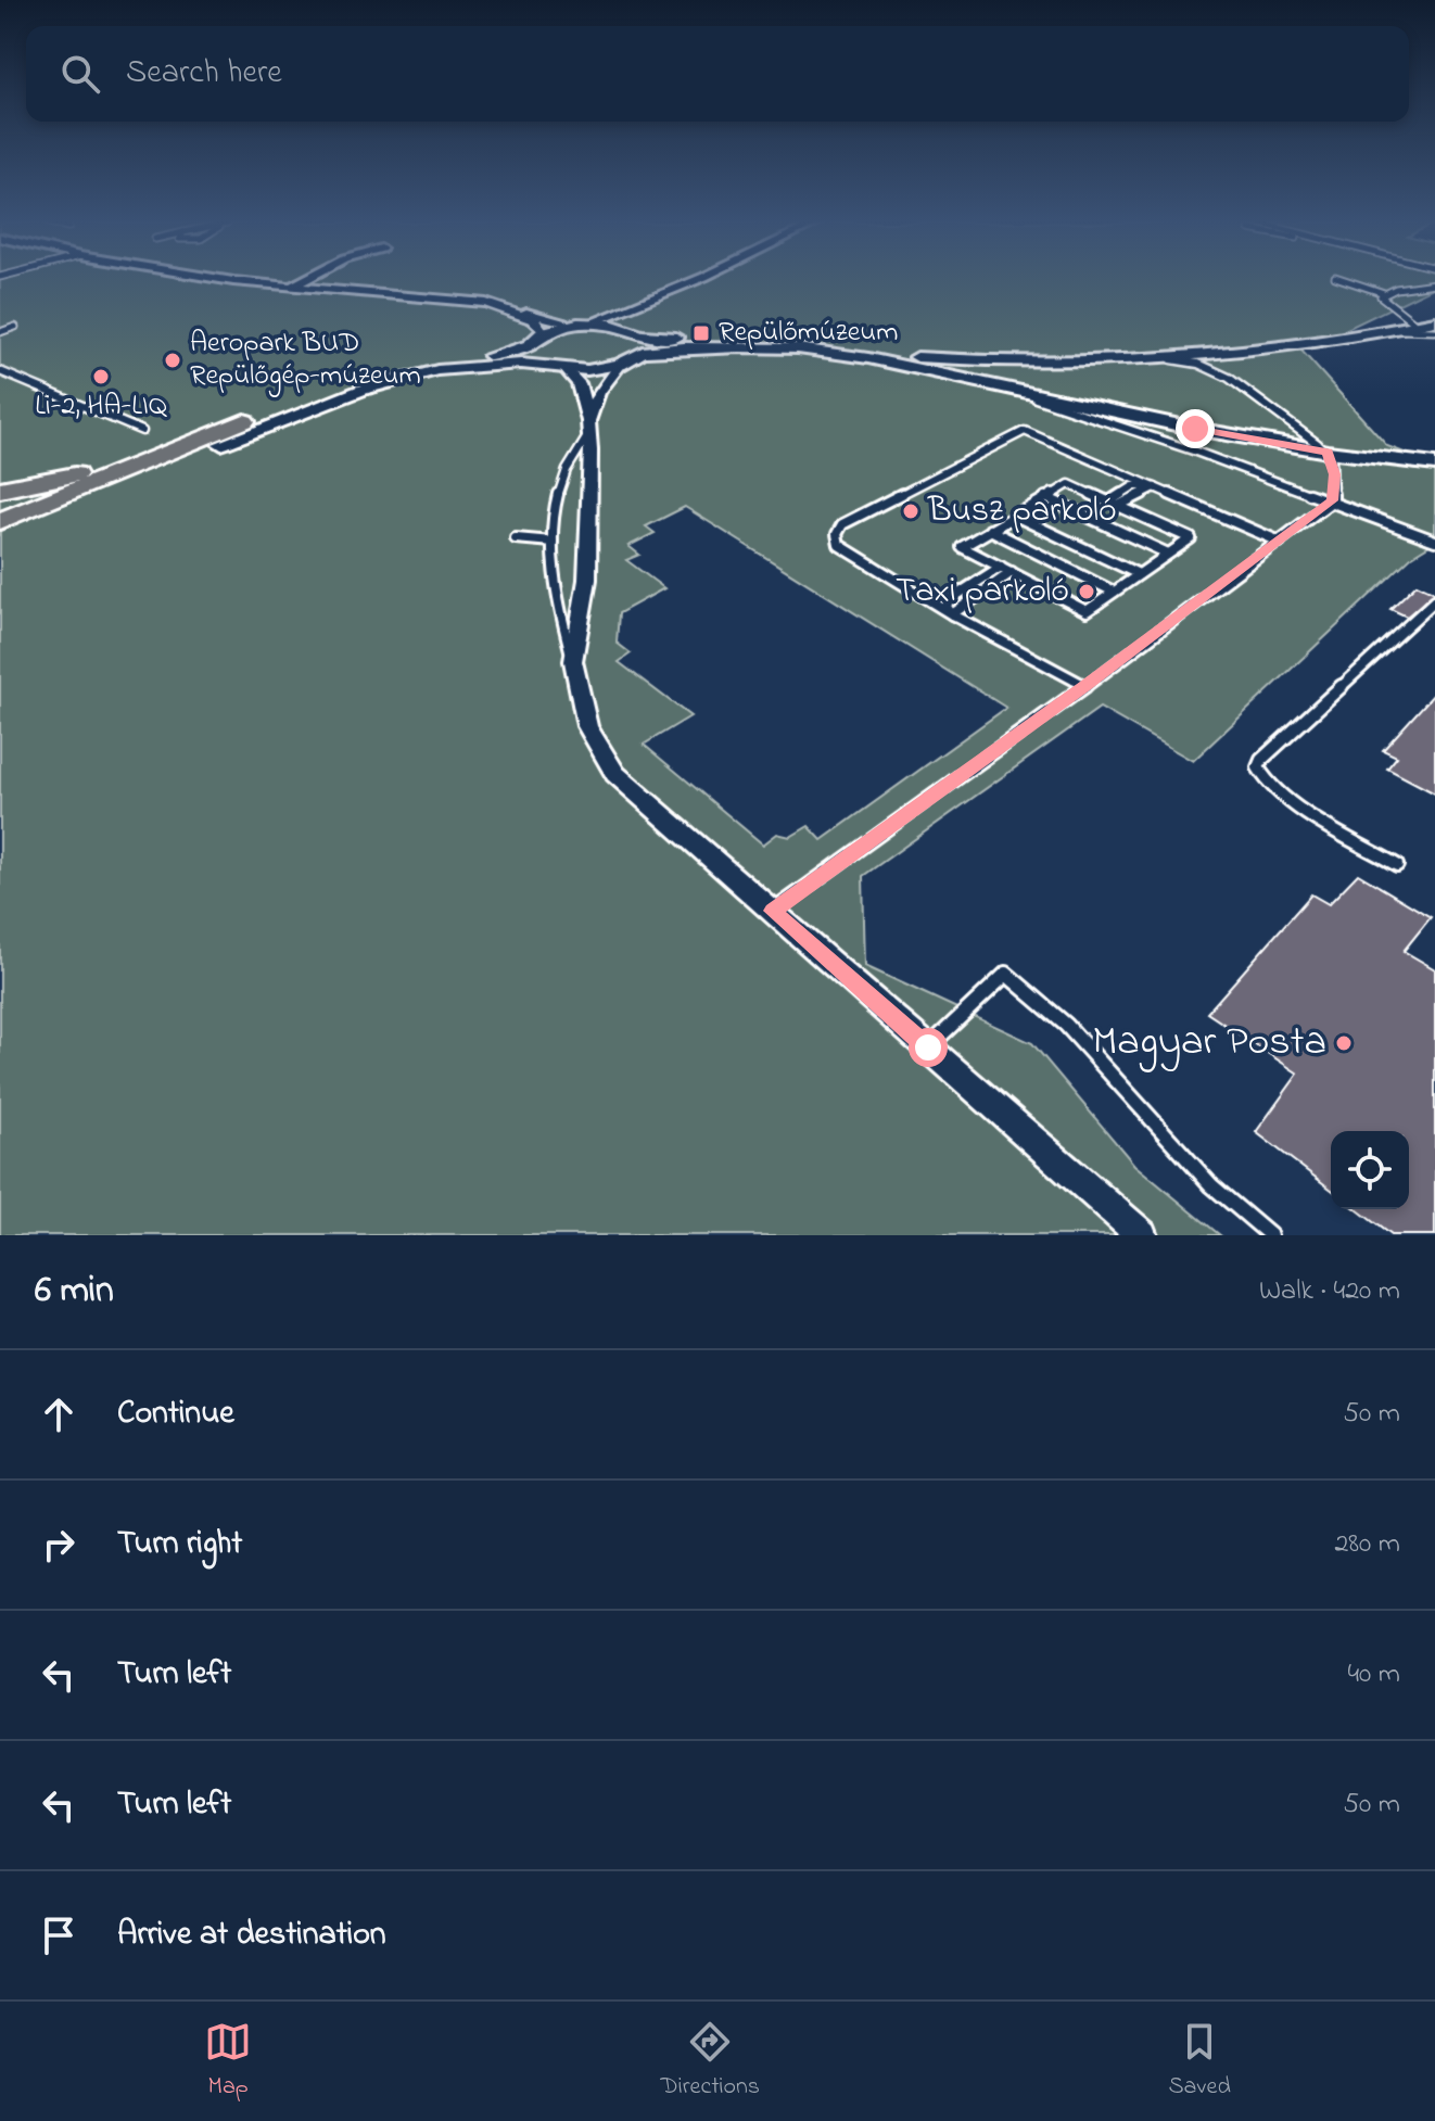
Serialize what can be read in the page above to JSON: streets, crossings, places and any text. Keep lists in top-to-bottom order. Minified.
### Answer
{"places":{"transit":["Repülőmúzeum"],"other":["Aeropark BUD Repülőgép-múzeum","Li-2, HA-LIQ","Busz parkoló","Taxi parkoló","Magyar Posta"]},"page":{"search":"Search here","heading":["6 min","Walk · 420 m"],"list":[["Continue","50 m"],["Turn right","280 m"],["Turn left","40 m"],["Turn left","50 m"],"Arrive at destination"],"nav":["Map","Directions","Saved"]}}
